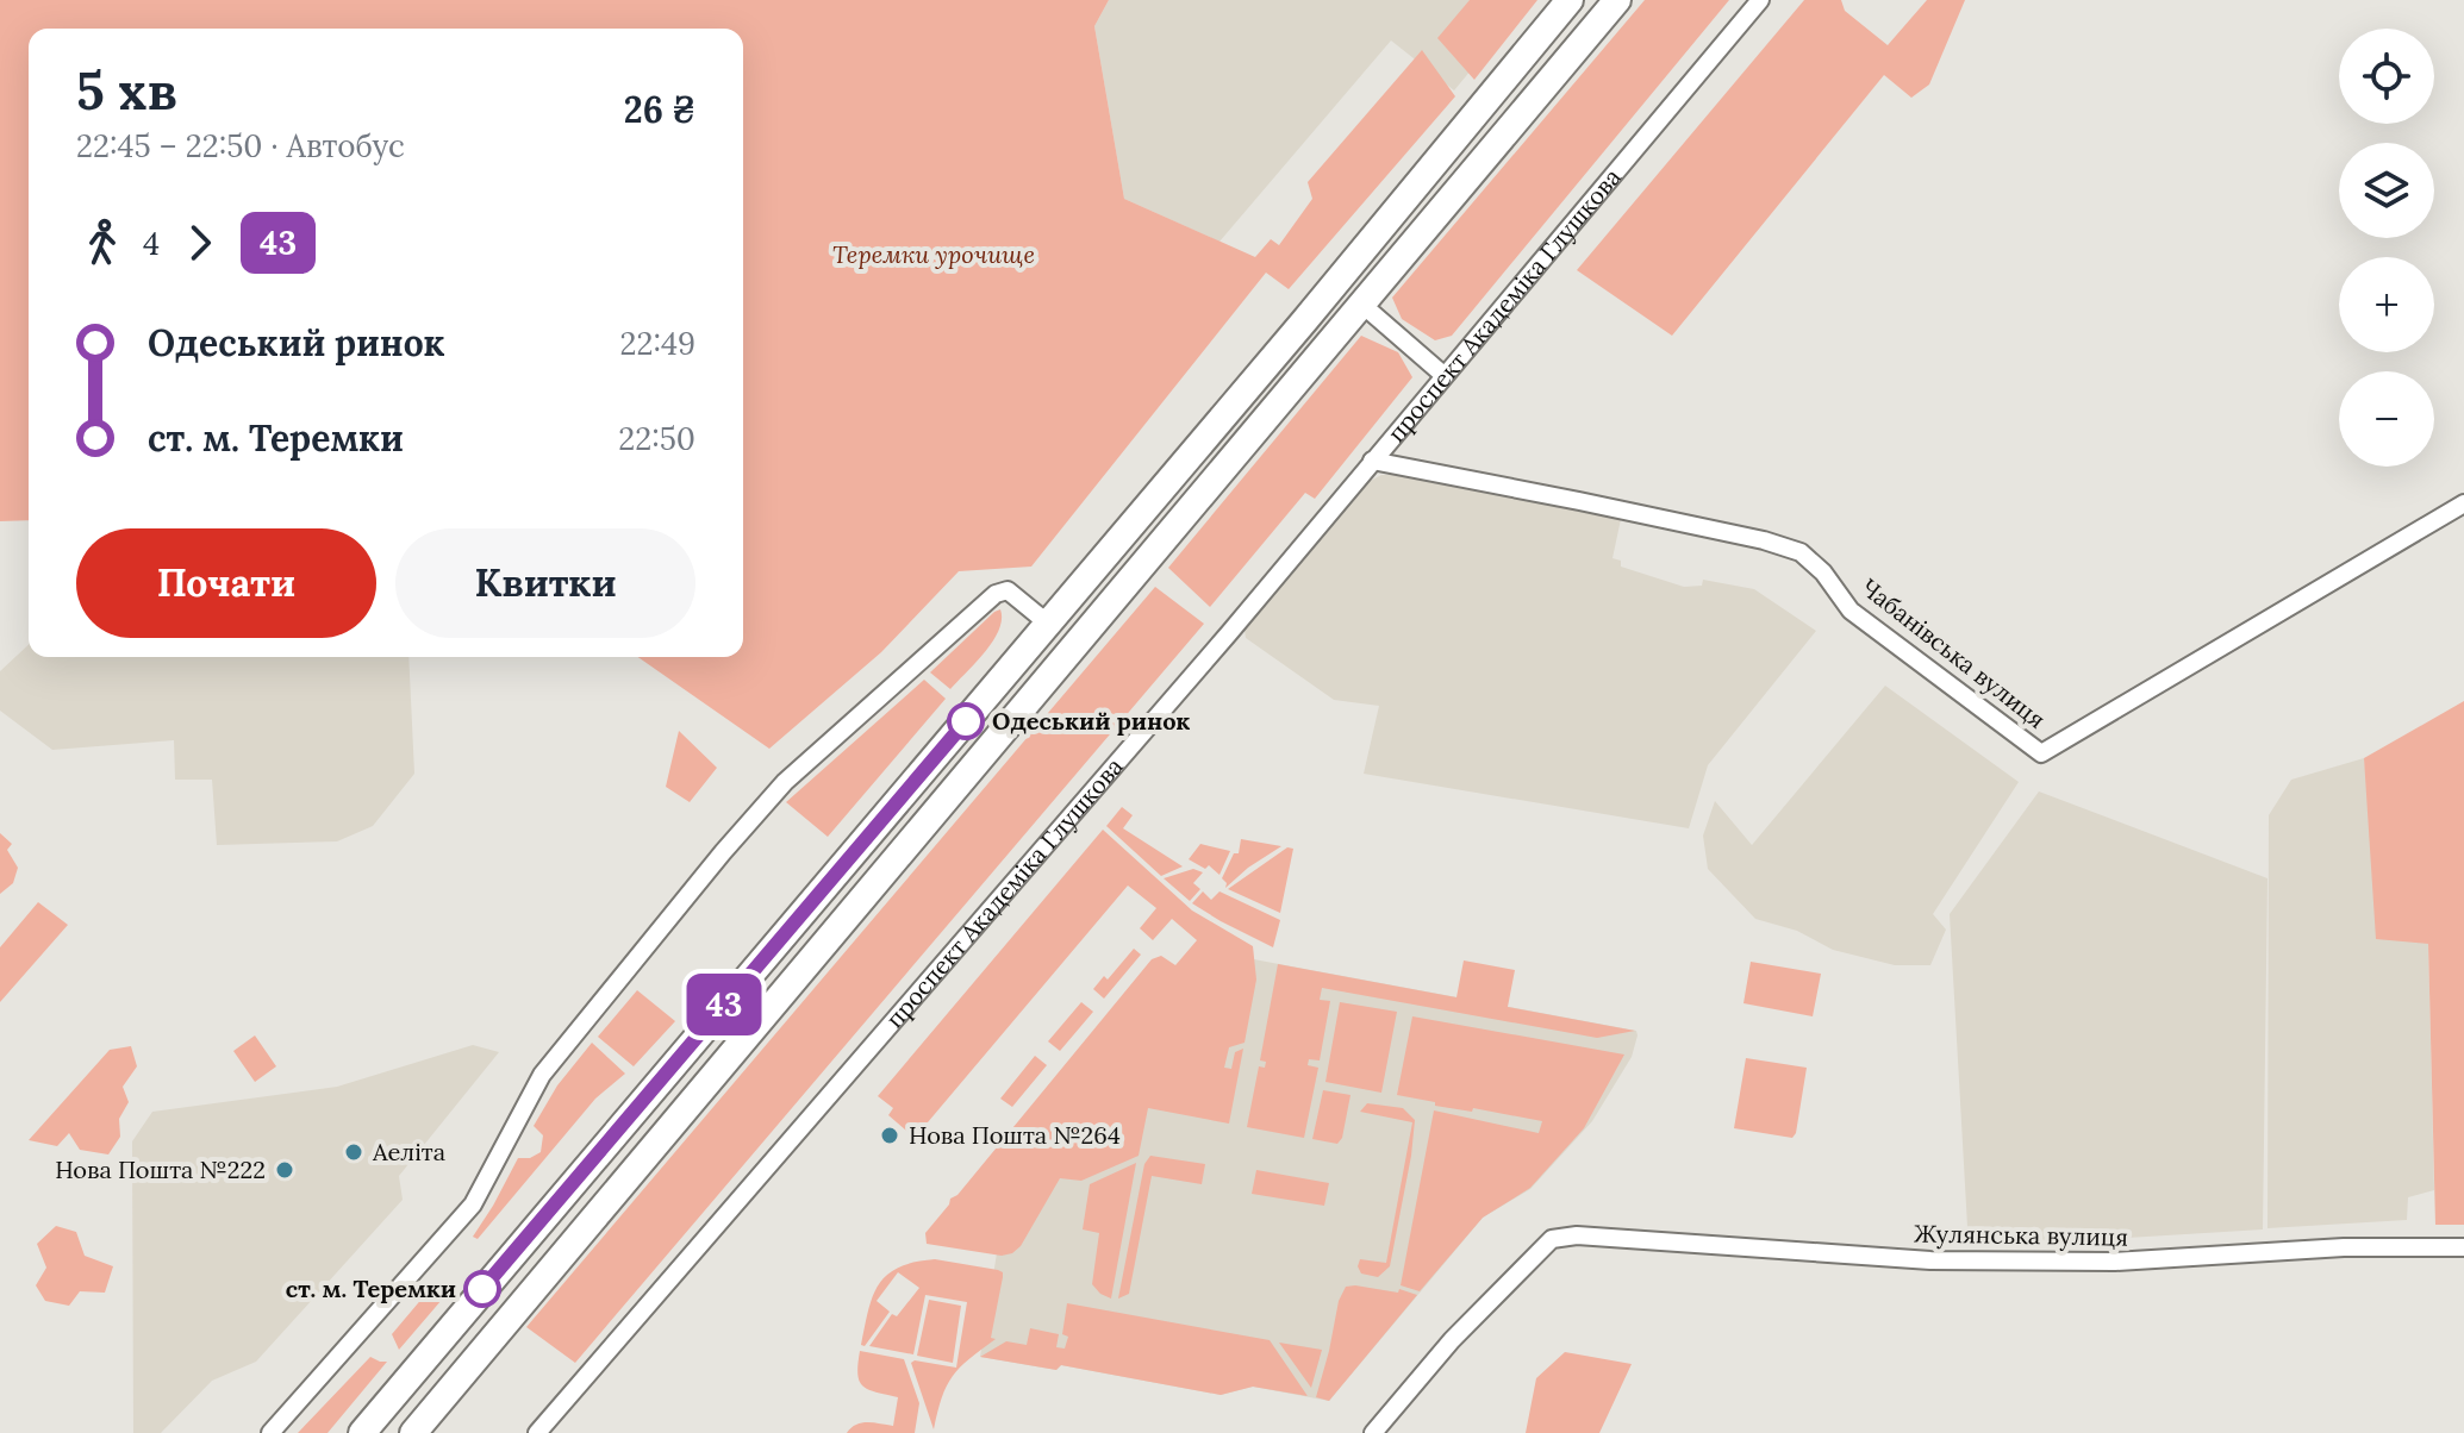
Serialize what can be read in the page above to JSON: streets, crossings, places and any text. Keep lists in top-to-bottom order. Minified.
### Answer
{"streets":{"street":["проспект Академіка Глушкова","Чабанівська вулиця","Жулянська вулиця"]},"crossings":[["проспект Академіка Глушкова","Чабанівська вулиця"]],"parks":["Теремки урочище"],"places":["Одеський ринок","Нова Пошта №264","Аеліта","Нова Пошта №222","ст. м. Теремки"],"lines":["bus line 43"],"page":{"on_map":"43","map_buttons":["+","−"],"heading":["5 хв","22:45 – 22:50 · Автобус","26 ₴"],"legs":["4","43"],"list":[{"name":"Одеський ринок","value":"22:49"},{"name":"ст. м. Теремки","value":"22:50"}],"buttons":["Почати","Квитки"]}}
